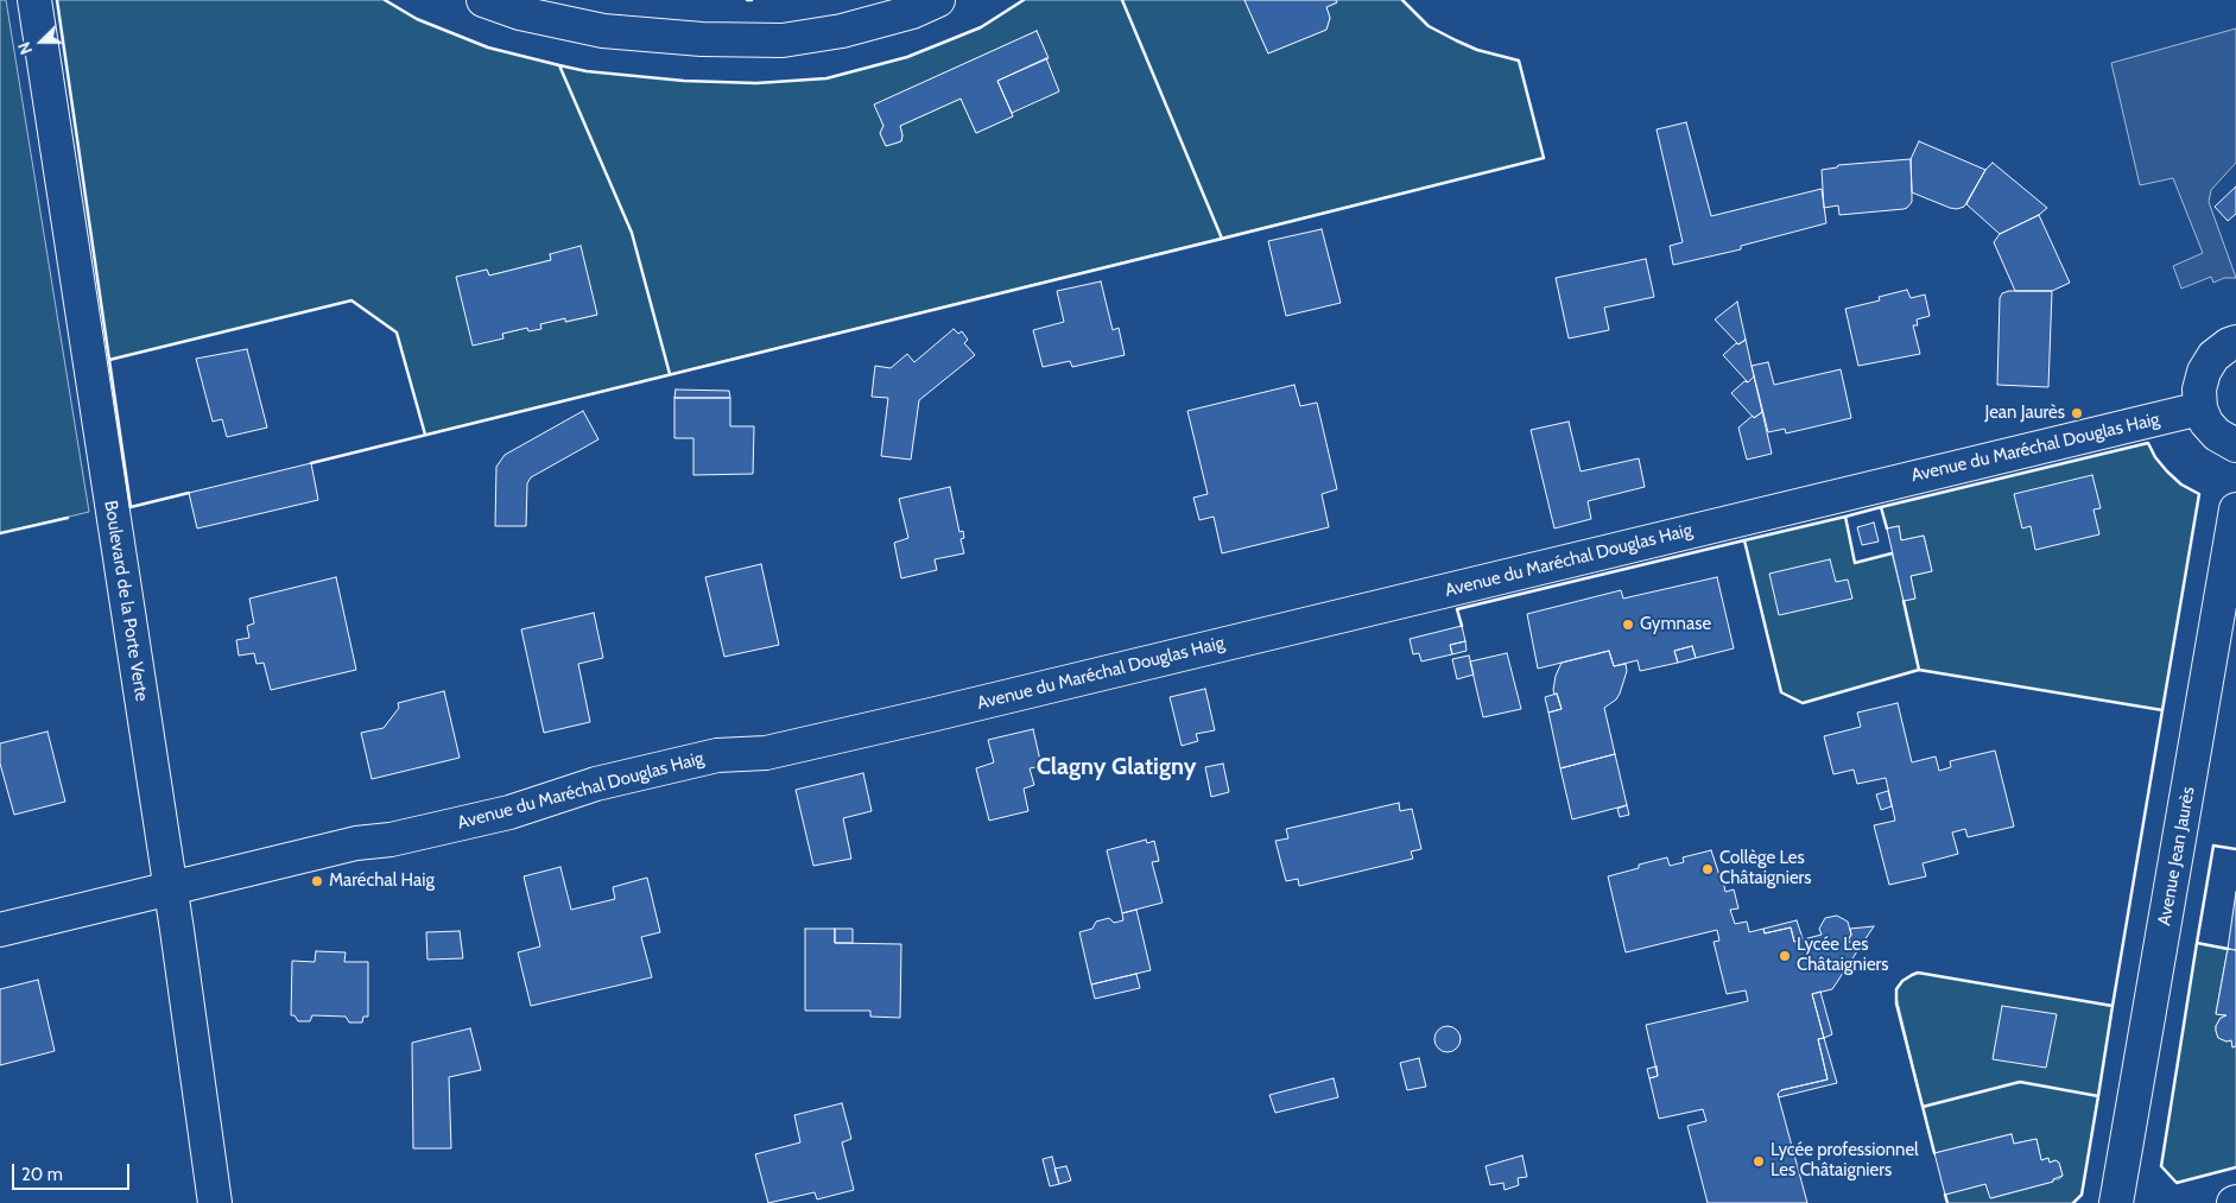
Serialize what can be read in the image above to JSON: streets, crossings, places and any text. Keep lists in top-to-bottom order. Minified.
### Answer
{"streets":{"street":["Avenue du Maréchal Douglas Haig","Boulevard de la Porte Verte","Avenue Jean Jaurès"]},"crossings":[["Avenue du Maréchal Douglas Haig","Boulevard de la Porte Verte"]],"districts":["Clagny Glatigny"],"places":["Jean Jaurès","Gymnase","Collège Les Châtaigniers","Maréchal Haig","Lycée Les Châtaigniers","Lycée professionnel Les Châtaigniers"],"scale_bar":"20 m","north":"left"}
